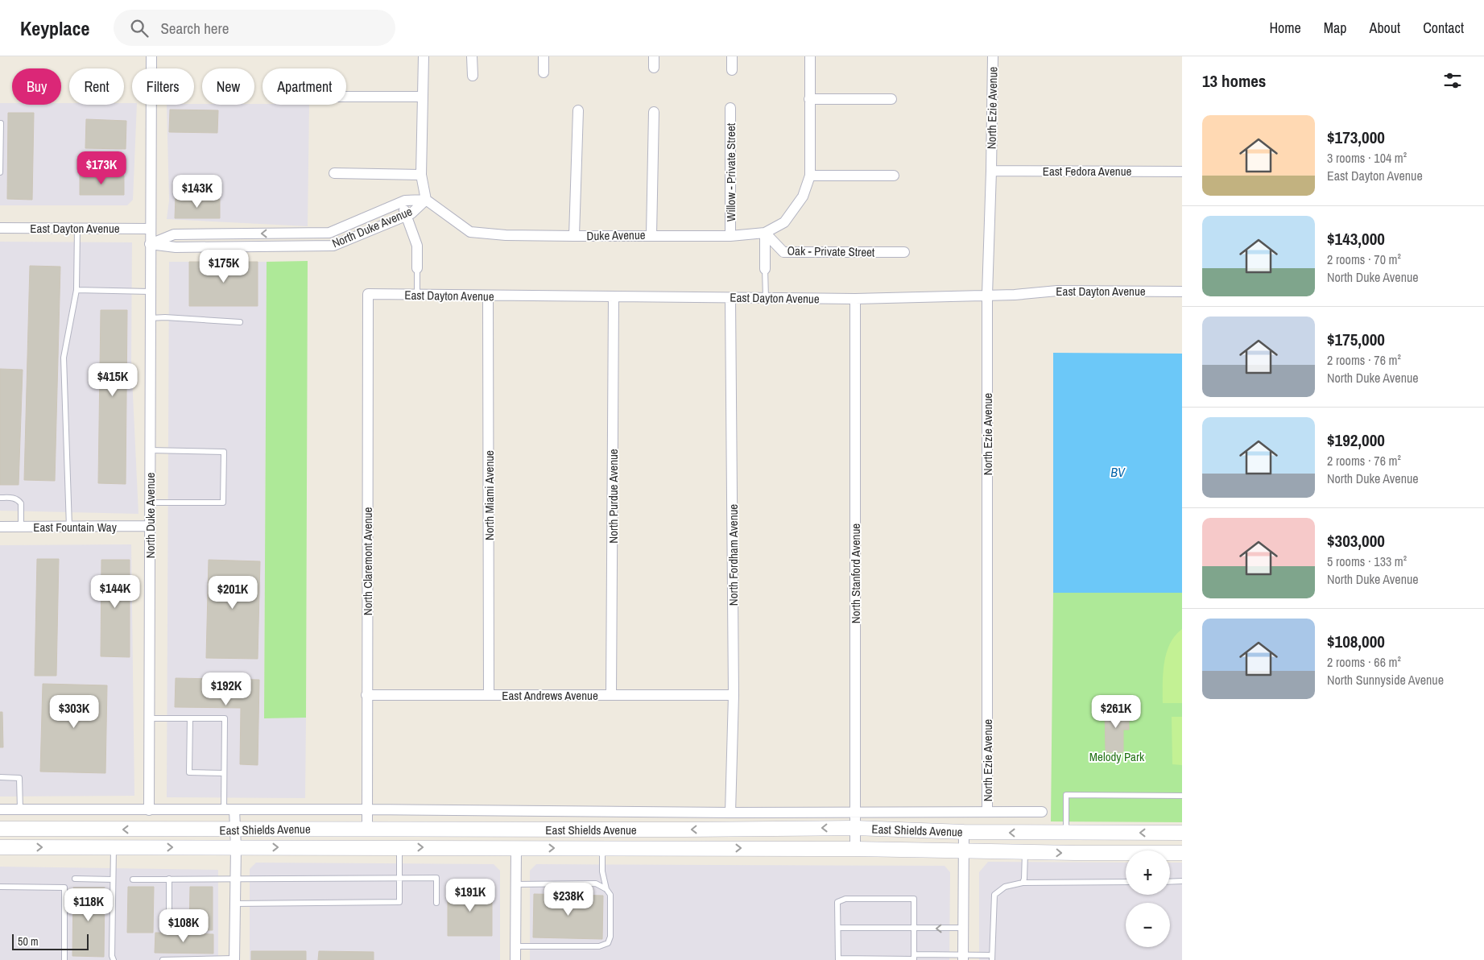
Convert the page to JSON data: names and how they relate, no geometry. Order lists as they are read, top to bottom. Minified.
{"streets":{"main road":["East Shields Avenue"],"street":["North Ezie Avenue","East Fedora Avenue","Willow - Private Street","North Duke Avenue","East Dayton Avenue","Duke Avenue","Oak - Private Street","North Miami Avenue","North Purdue Avenue","East Fountain Way","North Fordham Avenue","North Claremont Avenue","North Stanford Avenue","East Andrews Avenue"]},"crossings":[["North Ezie Avenue","East Fedora Avenue"],["North Ezie Avenue","East Dayton Avenue"],["North Ezie Avenue","East Shields Avenue"],["Willow - Private Street","Duke Avenue"],["North Duke Avenue","East Dayton Avenue"],["North Duke Avenue","Duke Avenue"],["North Duke Avenue","East Fountain Way"],["North Duke Avenue","East Shields Avenue"],["East Dayton Avenue","North Miami Avenue"],["East Dayton Avenue","North Purdue Avenue"],["East Dayton Avenue","North Fordham Avenue"],["East Dayton Avenue","North Claremont Avenue"],["East Dayton Avenue","North Stanford Avenue"],["Duke Avenue","Oak - Private Street"],["North Miami Avenue","East Andrews Avenue"],["North Purdue Avenue","East Andrews Avenue"],["North Fordham Avenue","East Andrews Avenue"],["North Fordham Avenue","East Shields Avenue"],["North Claremont Avenue","East Andrews Avenue"],["North Claremont Avenue","East Shields Avenue"],["North Stanford Avenue","East Shields Avenue"]],"water":["BV"],"parks":["Melody Park"],"scale_bar":"50 m","page":{"header":"Keyplace","search":"Search here","nav":["Home","Map","About","Contact"],"heading":"13 homes","chip":["Buy","Rent","Filters","New","Apartment"],"list":[{"name":"$173,000","note":"3 rooms · 104 m² · East Dayton Avenue"},{"name":"$143,000","note":"2 rooms · 70 m² · North Duke Avenue"},{"name":"$175,000","note":"2 rooms · 76 m² · North Duke Avenue"},{"name":"$192,000","note":"2 rooms · 76 m² · North Duke Avenue"},{"name":"$303,000","note":"5 rooms · 133 m² · North Duke Avenue"},{"name":"$108,000","note":"2 rooms · 66 m² · North Sunnyside Avenue"}],"price":["$173K","$143K","$175K","$415K","$144K","$201K","$192K","$303K","$261K","$191K","$238K","$118K","$108K"],"map_buttons":["+","−"],"scale":"50 m"}}
